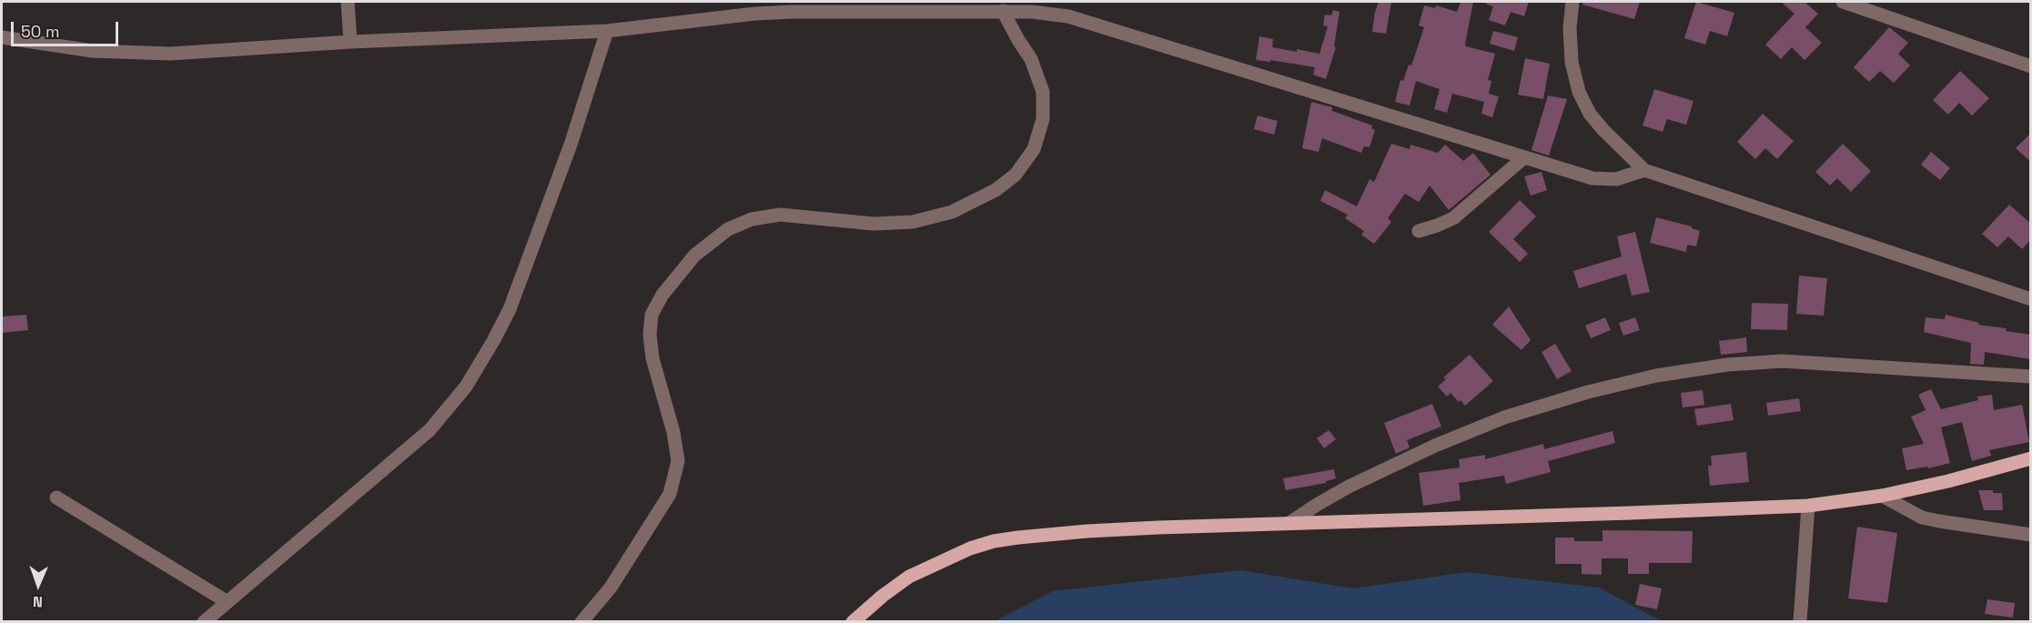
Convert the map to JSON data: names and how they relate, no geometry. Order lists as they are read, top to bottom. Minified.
{"scale_bar":"50 m","north":"bottom"}
